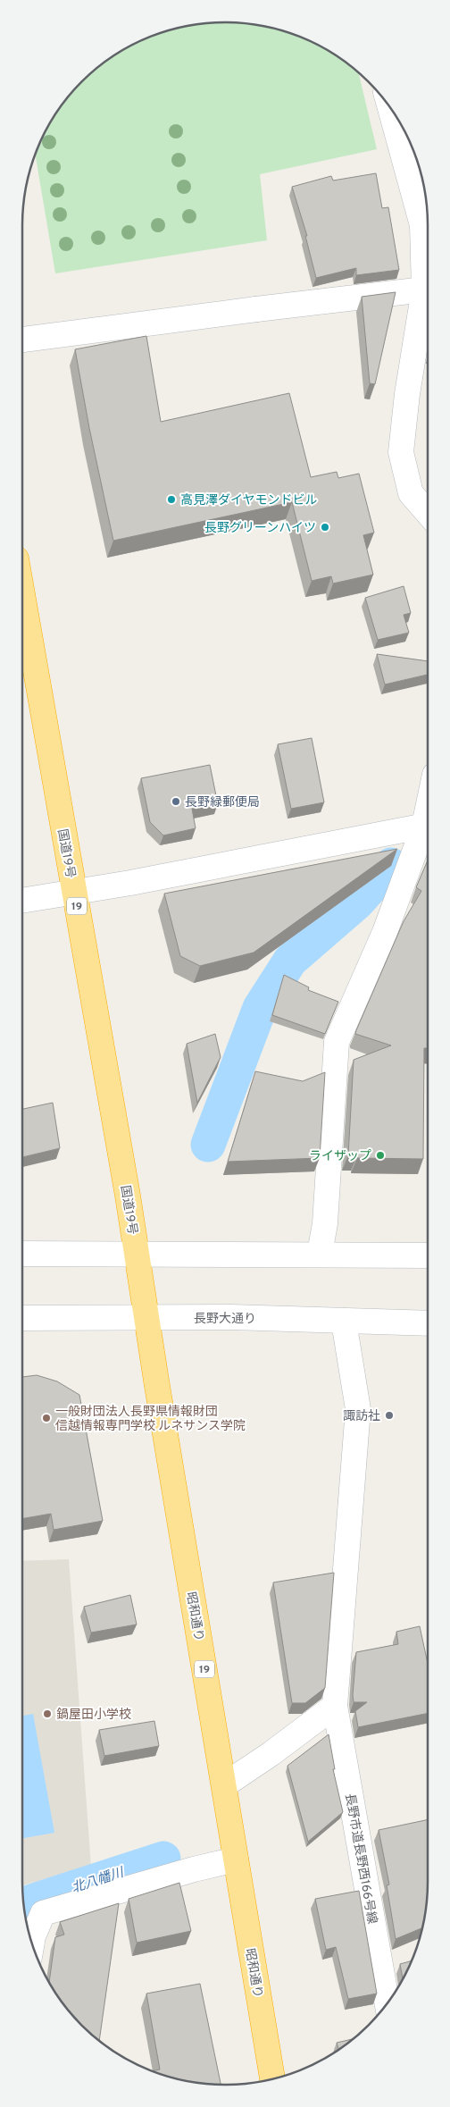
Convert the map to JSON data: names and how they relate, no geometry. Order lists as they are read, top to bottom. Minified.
{"streets":{"highway":["国道19号","19","昭和通り"],"street":["長野大通り","長野市道長野西166号線"]},"crossings":[["国道19号","昭和通り"],["長野大通り","昭和通り"],["長野大通り","長野市道長野西166号線"]],"water":["北八幡川"],"places":["高見澤ダイヤモンドビル","長野グリーンハイツ","長野緑郵便局","ライザップ","諏訪社","一般財団法人長野県情報財団 信越情報専門学校 ルネサンス学院","鍋屋田小学校"]}
